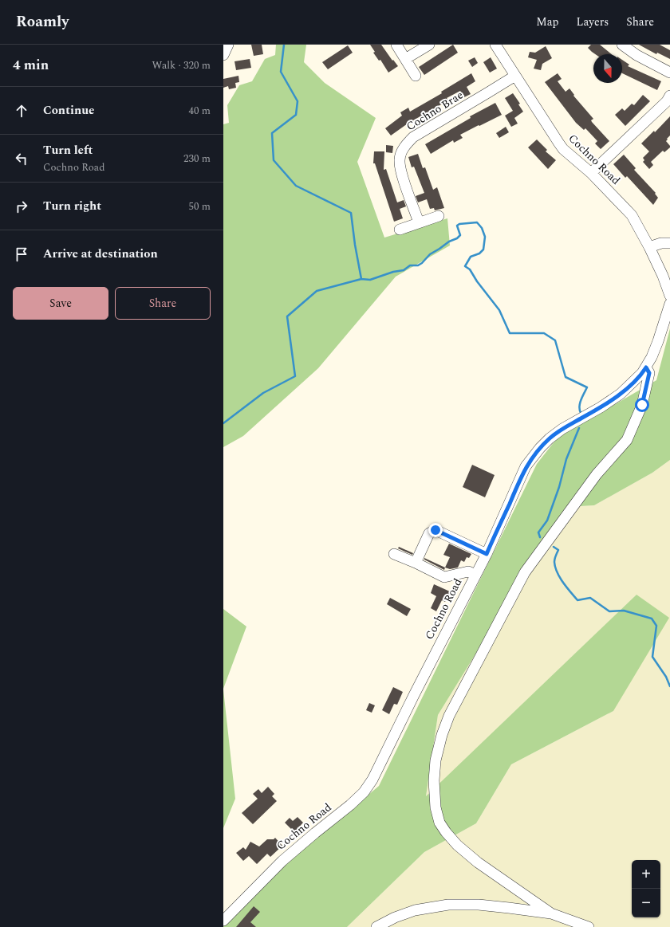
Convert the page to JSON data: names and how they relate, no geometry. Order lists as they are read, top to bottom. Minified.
{"streets":{"street":["Cochno Brae","Cochno Road"]},"crossings":[["Cochno Brae","Cochno Road"]],"north":"bottom","page":{"header":"Roamly","nav":["Map","Layers","Share"],"heading":["4 min","Walk · 320 m"],"list":[["Continue","40 m"],["Turn left","Cochno Road","230 m"],["Turn right","50 m"],"Arrive at destination"],"buttons":["Save","Share"],"map_buttons":["+","−"]}}
